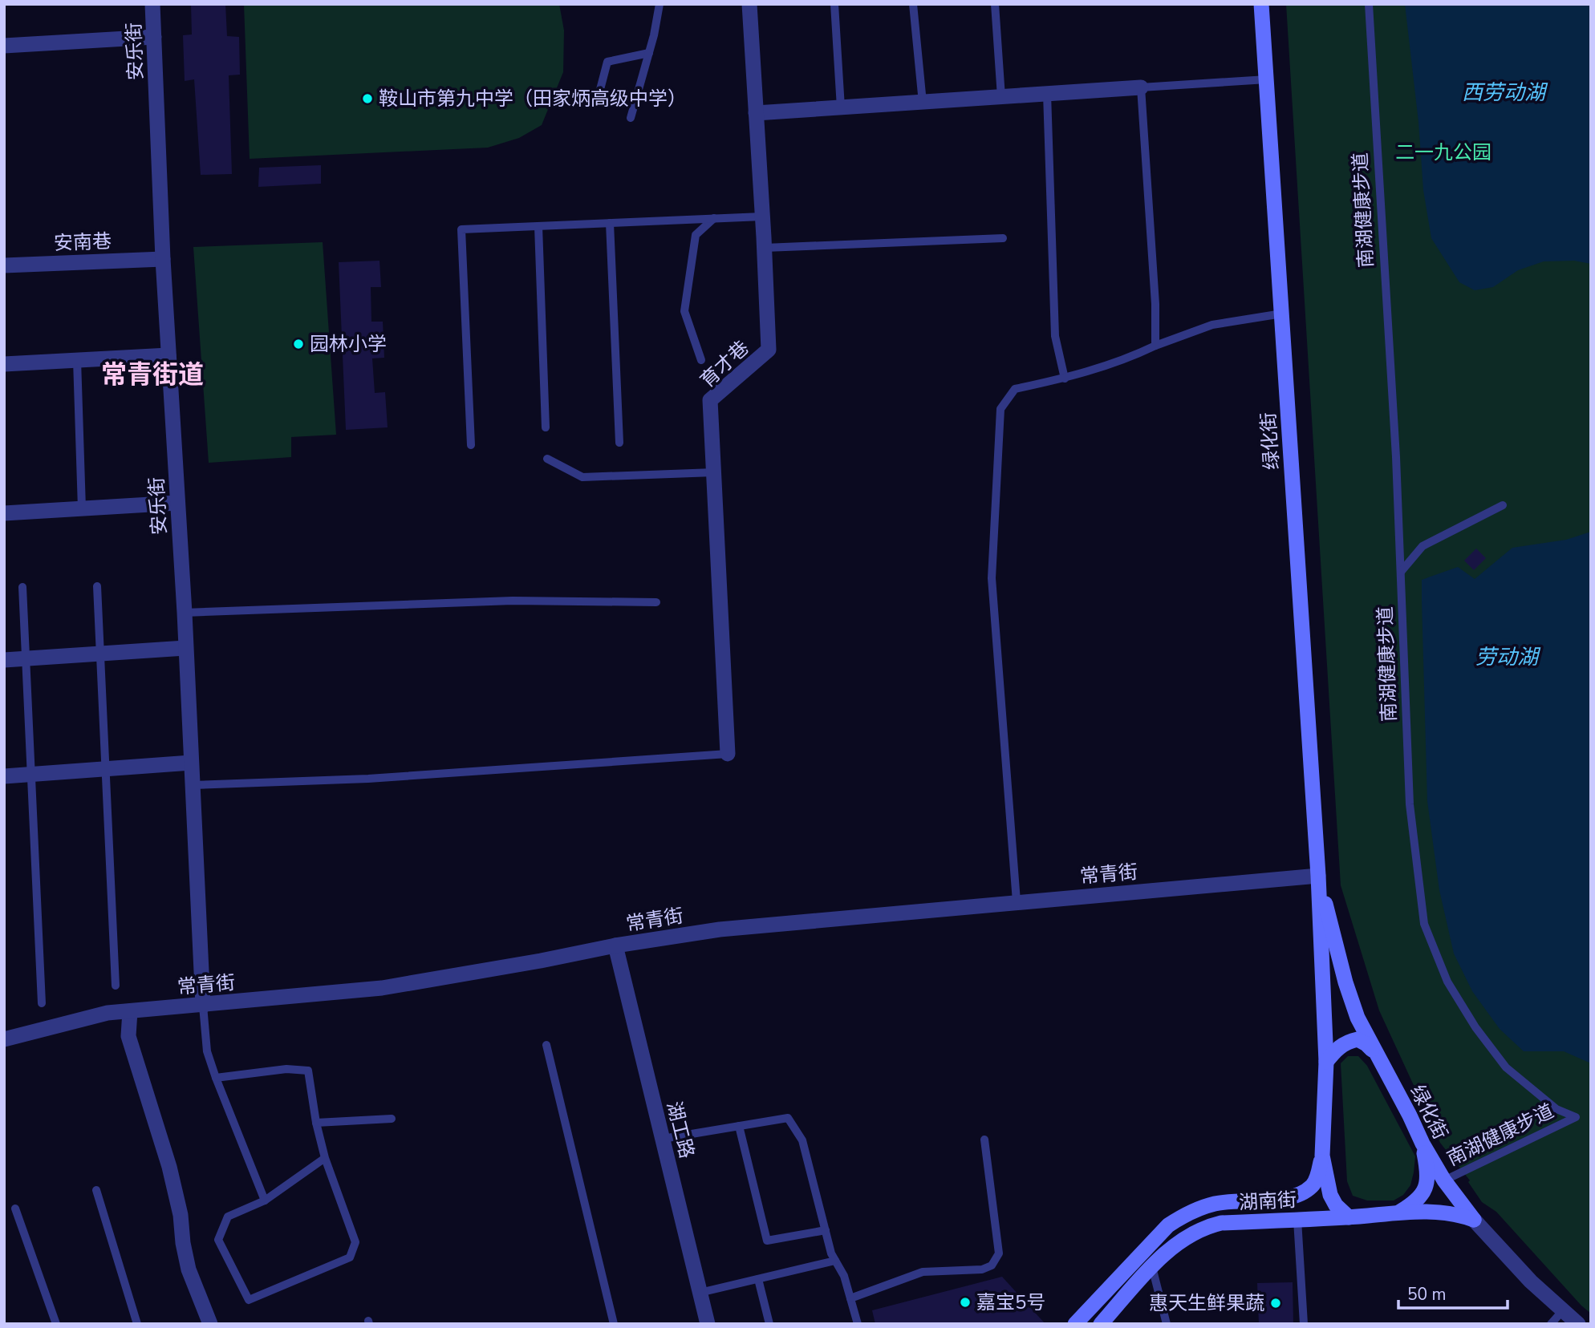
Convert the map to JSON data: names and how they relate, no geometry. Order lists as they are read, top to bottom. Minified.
{"streets":{"main road":["绿化街","湖南街"],"street":["安乐街","安南巷","育才巷","常青街","湖工路"],"lane":["南湖健康步道"]},"crossings":[["安乐街","安南巷"],["安乐街","常青街"],["南湖健康步道","绿化街"],["绿化街","常青街"],["绿化街","湖南街"],["常青街","湖工路"]],"districts":["常青街道"],"water":["西劳动湖","劳动湖"],"parks":["二一九公园"],"places":["鞍山市第九中学（田家炳高级中学）","园林小学","嘉宝5号","惠天生鲜果蔬"],"scale_bar":"50 m"}
